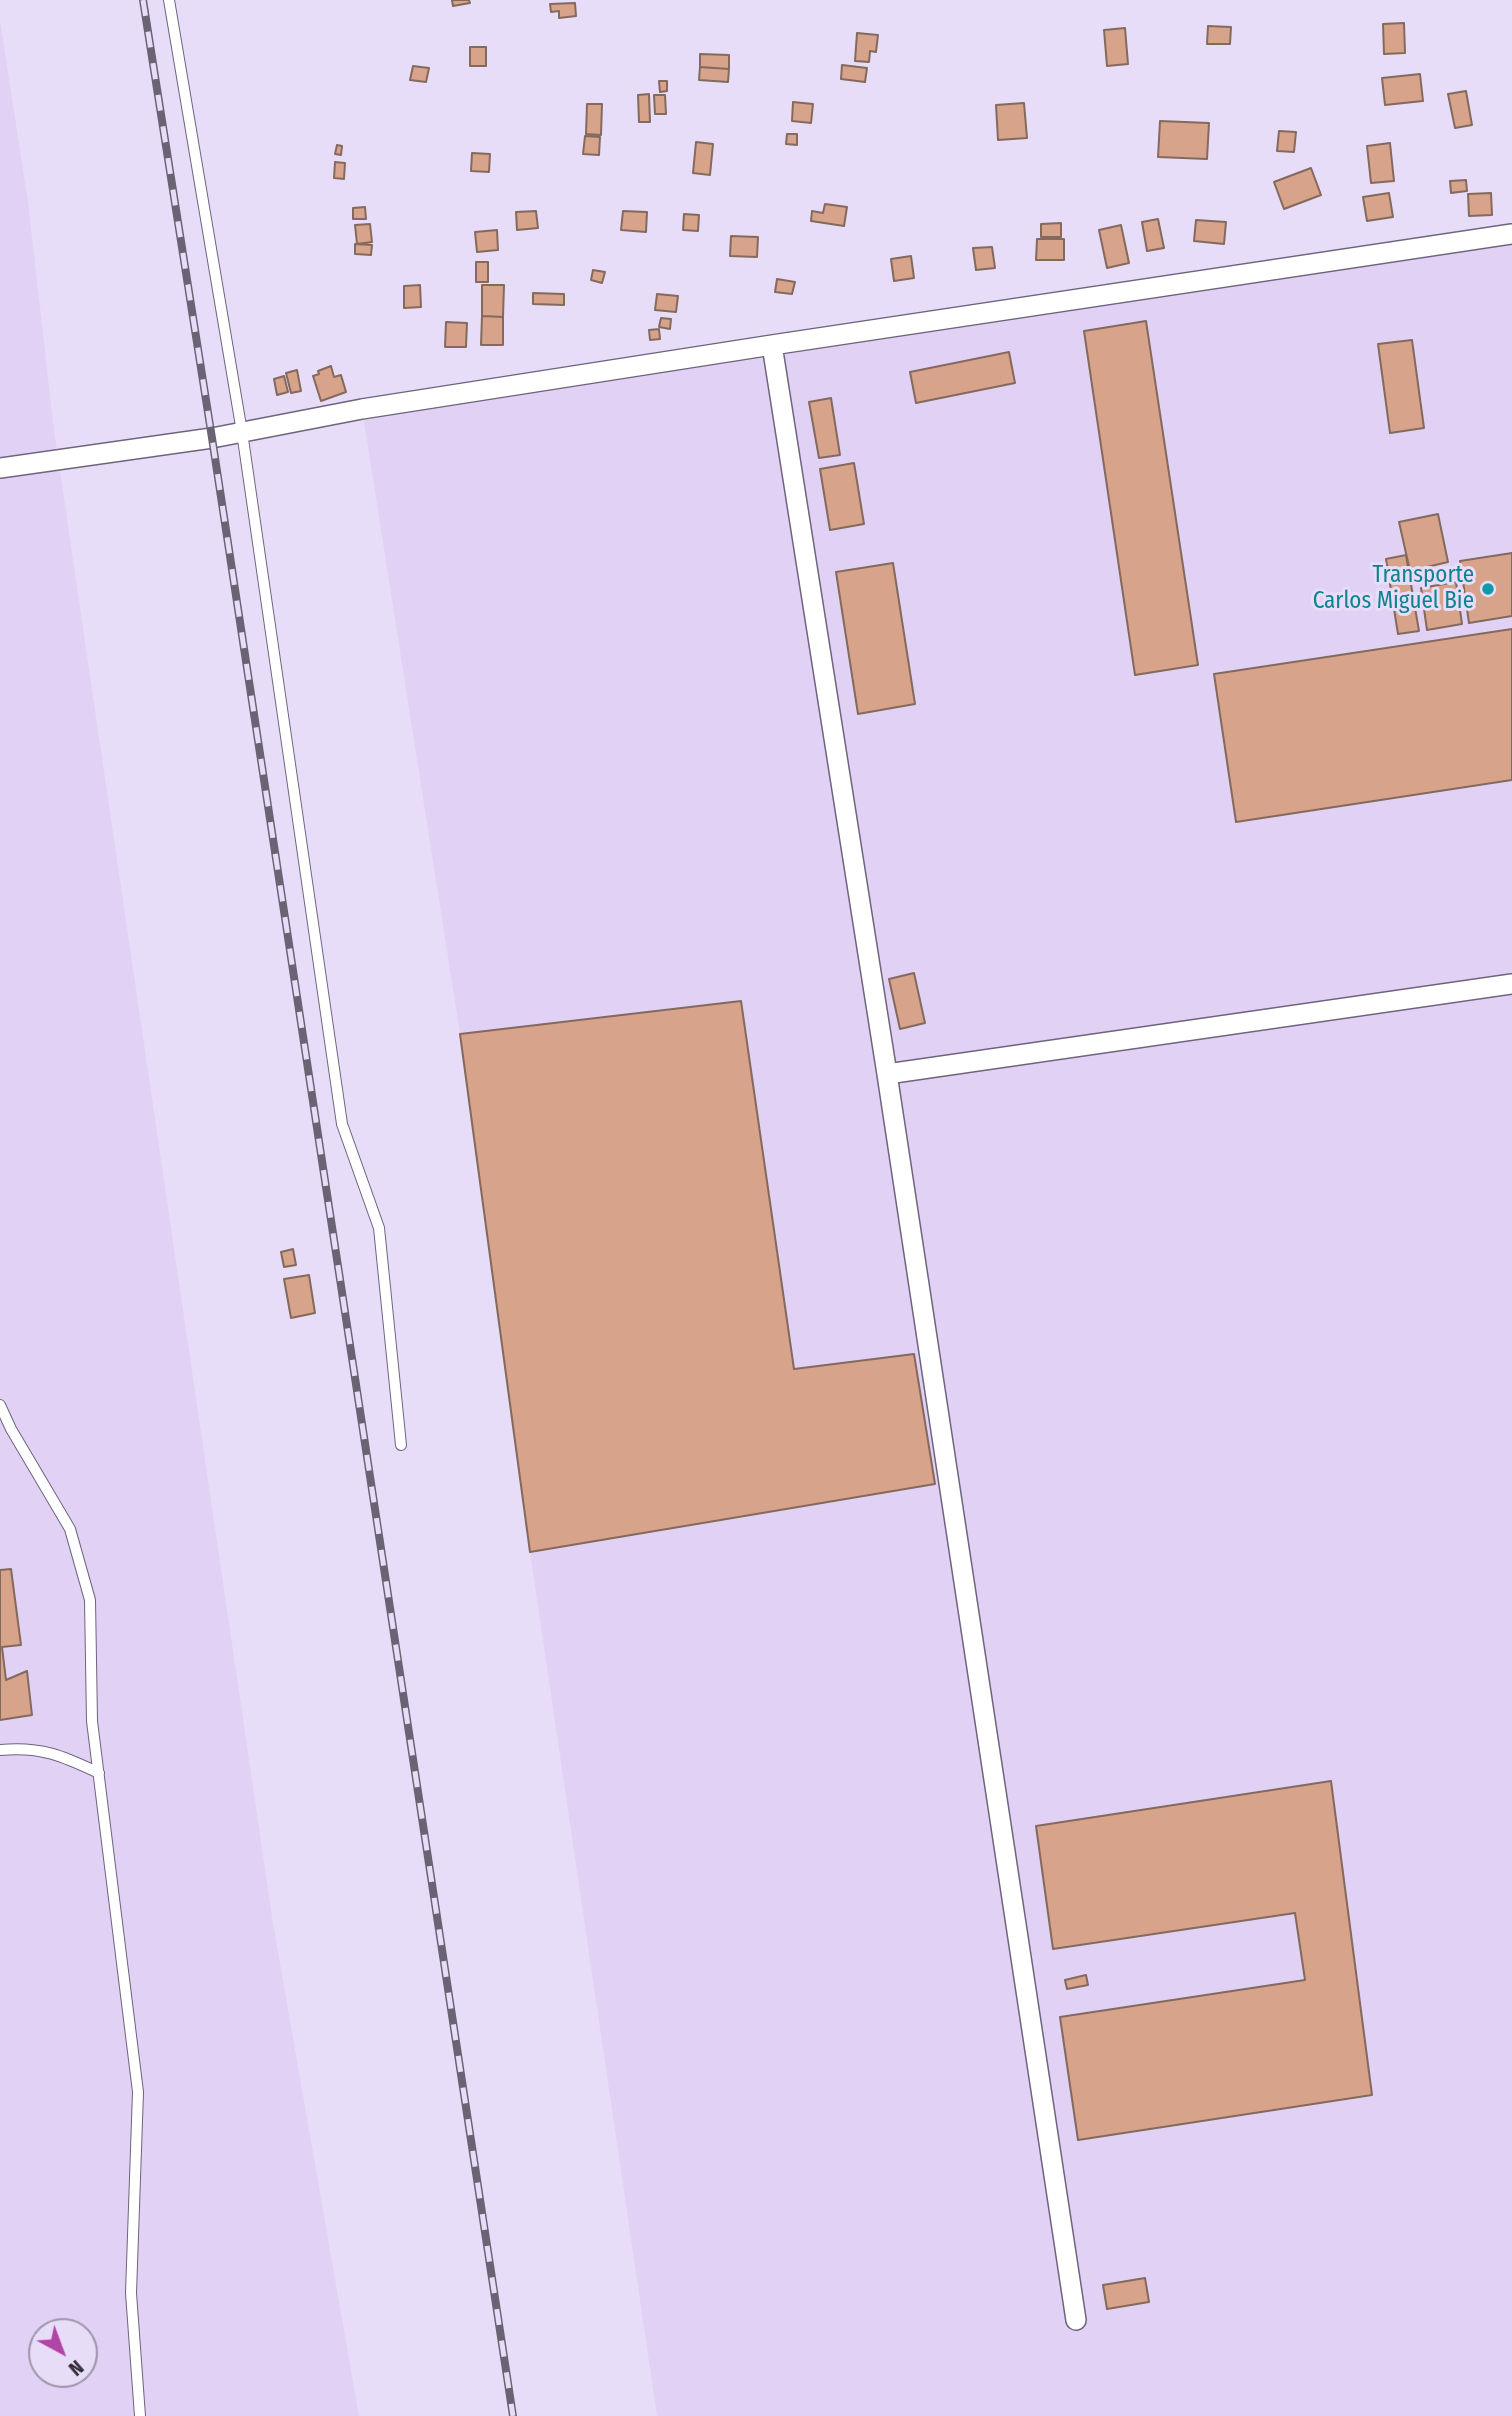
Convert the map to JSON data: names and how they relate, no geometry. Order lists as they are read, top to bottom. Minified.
{"places":["Transporte Carlos Miguel Bie"],"north":"bottom right"}
